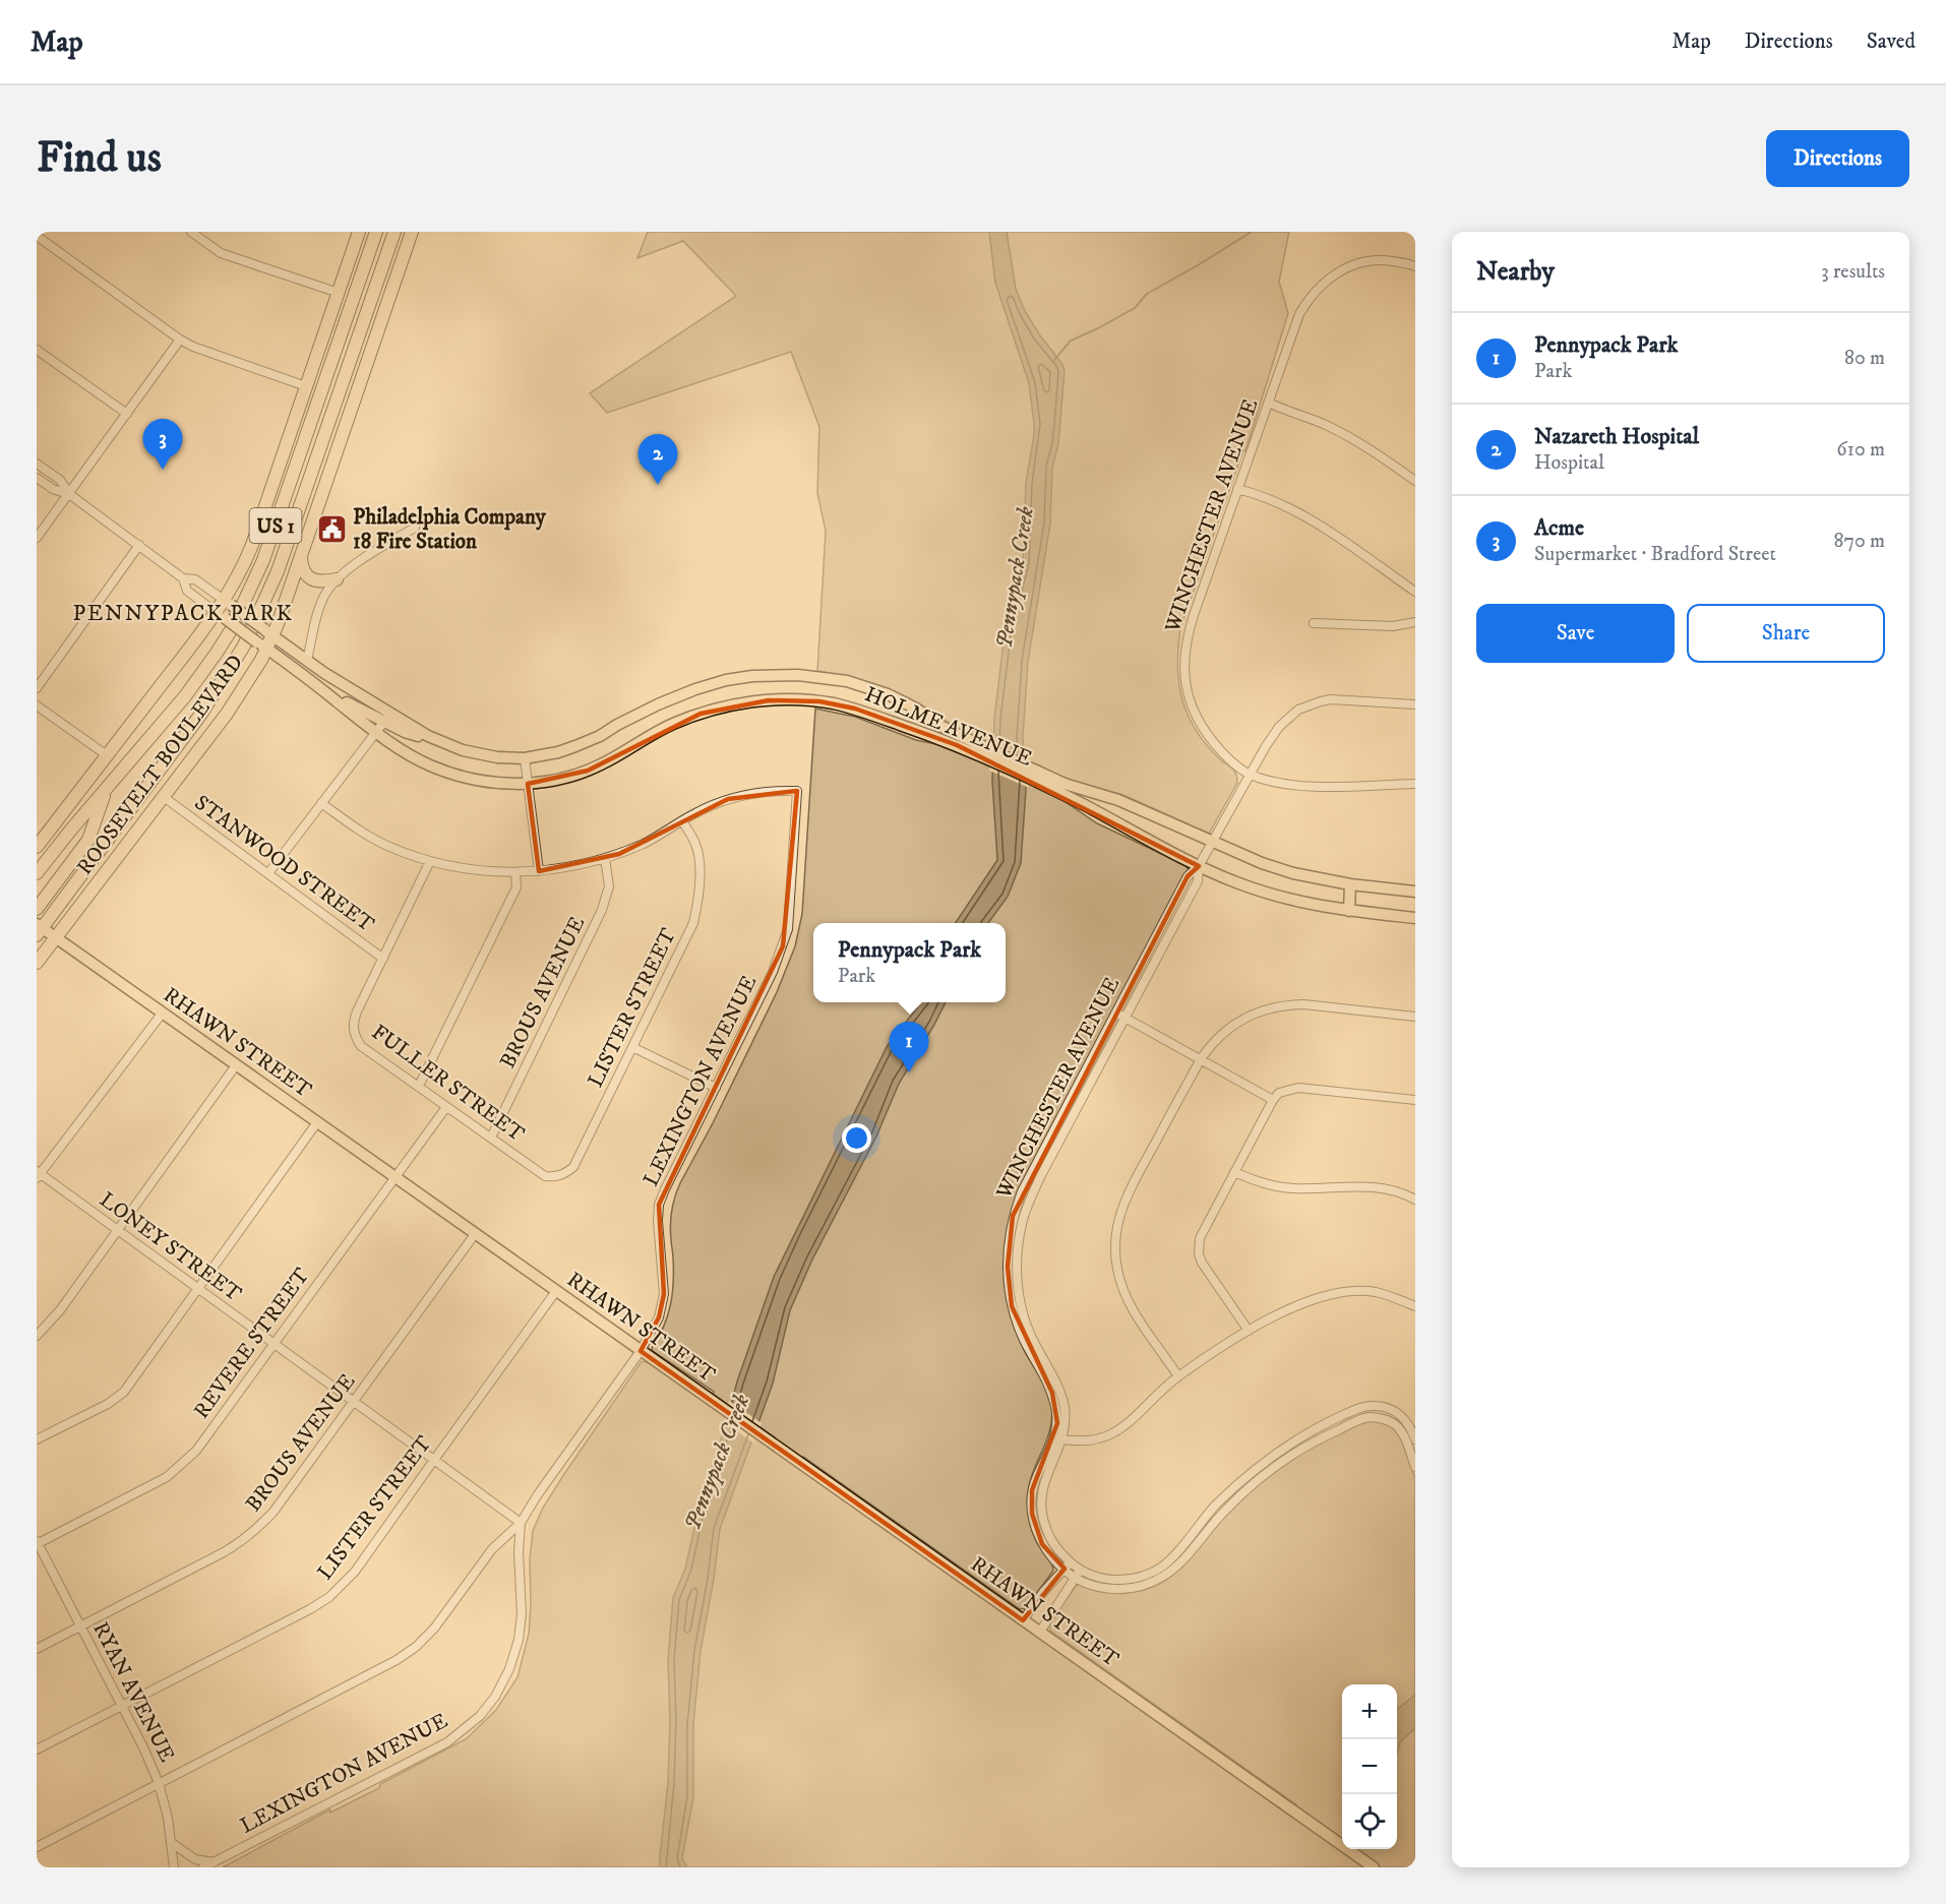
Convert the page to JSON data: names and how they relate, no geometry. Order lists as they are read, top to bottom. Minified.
{"streets":{"highway":["US 1","ROOSEVELT BOULEVARD"],"main road":["HOLME AVENUE","RHAWN STREET"],"street":["WINCHESTER AVENUE","STANWOOD STREET","BROUS AVENUE","LISTER STREET","LEXINGTON AVENUE","FULLER STREET","LONEY STREET","REVERE STREET","RYAN AVENUE"]},"crossings":[["WINCHESTER AVENUE","HOLME AVENUE"],["HOLME AVENUE","ROOSEVELT BOULEVARD"],["ROOSEVELT BOULEVARD","STANWOOD STREET"],["ROOSEVELT BOULEVARD","RHAWN STREET"],["STANWOOD STREET","FULLER STREET"],["BROUS AVENUE","RHAWN STREET"],["BROUS AVENUE","FULLER STREET"],["BROUS AVENUE","LONEY STREET"],["BROUS AVENUE","RYAN AVENUE"],["LISTER STREET","RHAWN STREET"],["LISTER STREET","LEXINGTON AVENUE"],["LISTER STREET","FULLER STREET"],["LISTER STREET","LONEY STREET"],["LISTER STREET","RYAN AVENUE"],["RHAWN STREET","LEXINGTON AVENUE"],["RHAWN STREET","REVERE STREET"],["LEXINGTON AVENUE","LONEY STREET"],["FULLER STREET","REVERE STREET"],["LONEY STREET","REVERE STREET"],["REVERE STREET","RYAN AVENUE"]],"districts":["PENNYPACK PARK"],"water":["Pennypack Creek"],"places":{"public building":["Philadelphia Company 18 Fire Station"]},"page":{"header":"Map","nav":["Map","Directions","Saved"],"buttons":["Directions",["Save","Share"]],"title":"Find us","heading":["Nearby","3 results"],"list":[{"mark":"1","name":"Pennypack Park","note":"Park","value":"80 m"},{"mark":"2","name":"Nazareth Hospital","note":"Hospital","value":"610 m"},{"mark":"3","name":"Acme","note":"Supermarket · Bradford Street","value":"870 m"}],"pins":["3","2","1"],"popup":["Pennypack Park","Park"],"map_buttons":["+","−"]}}
